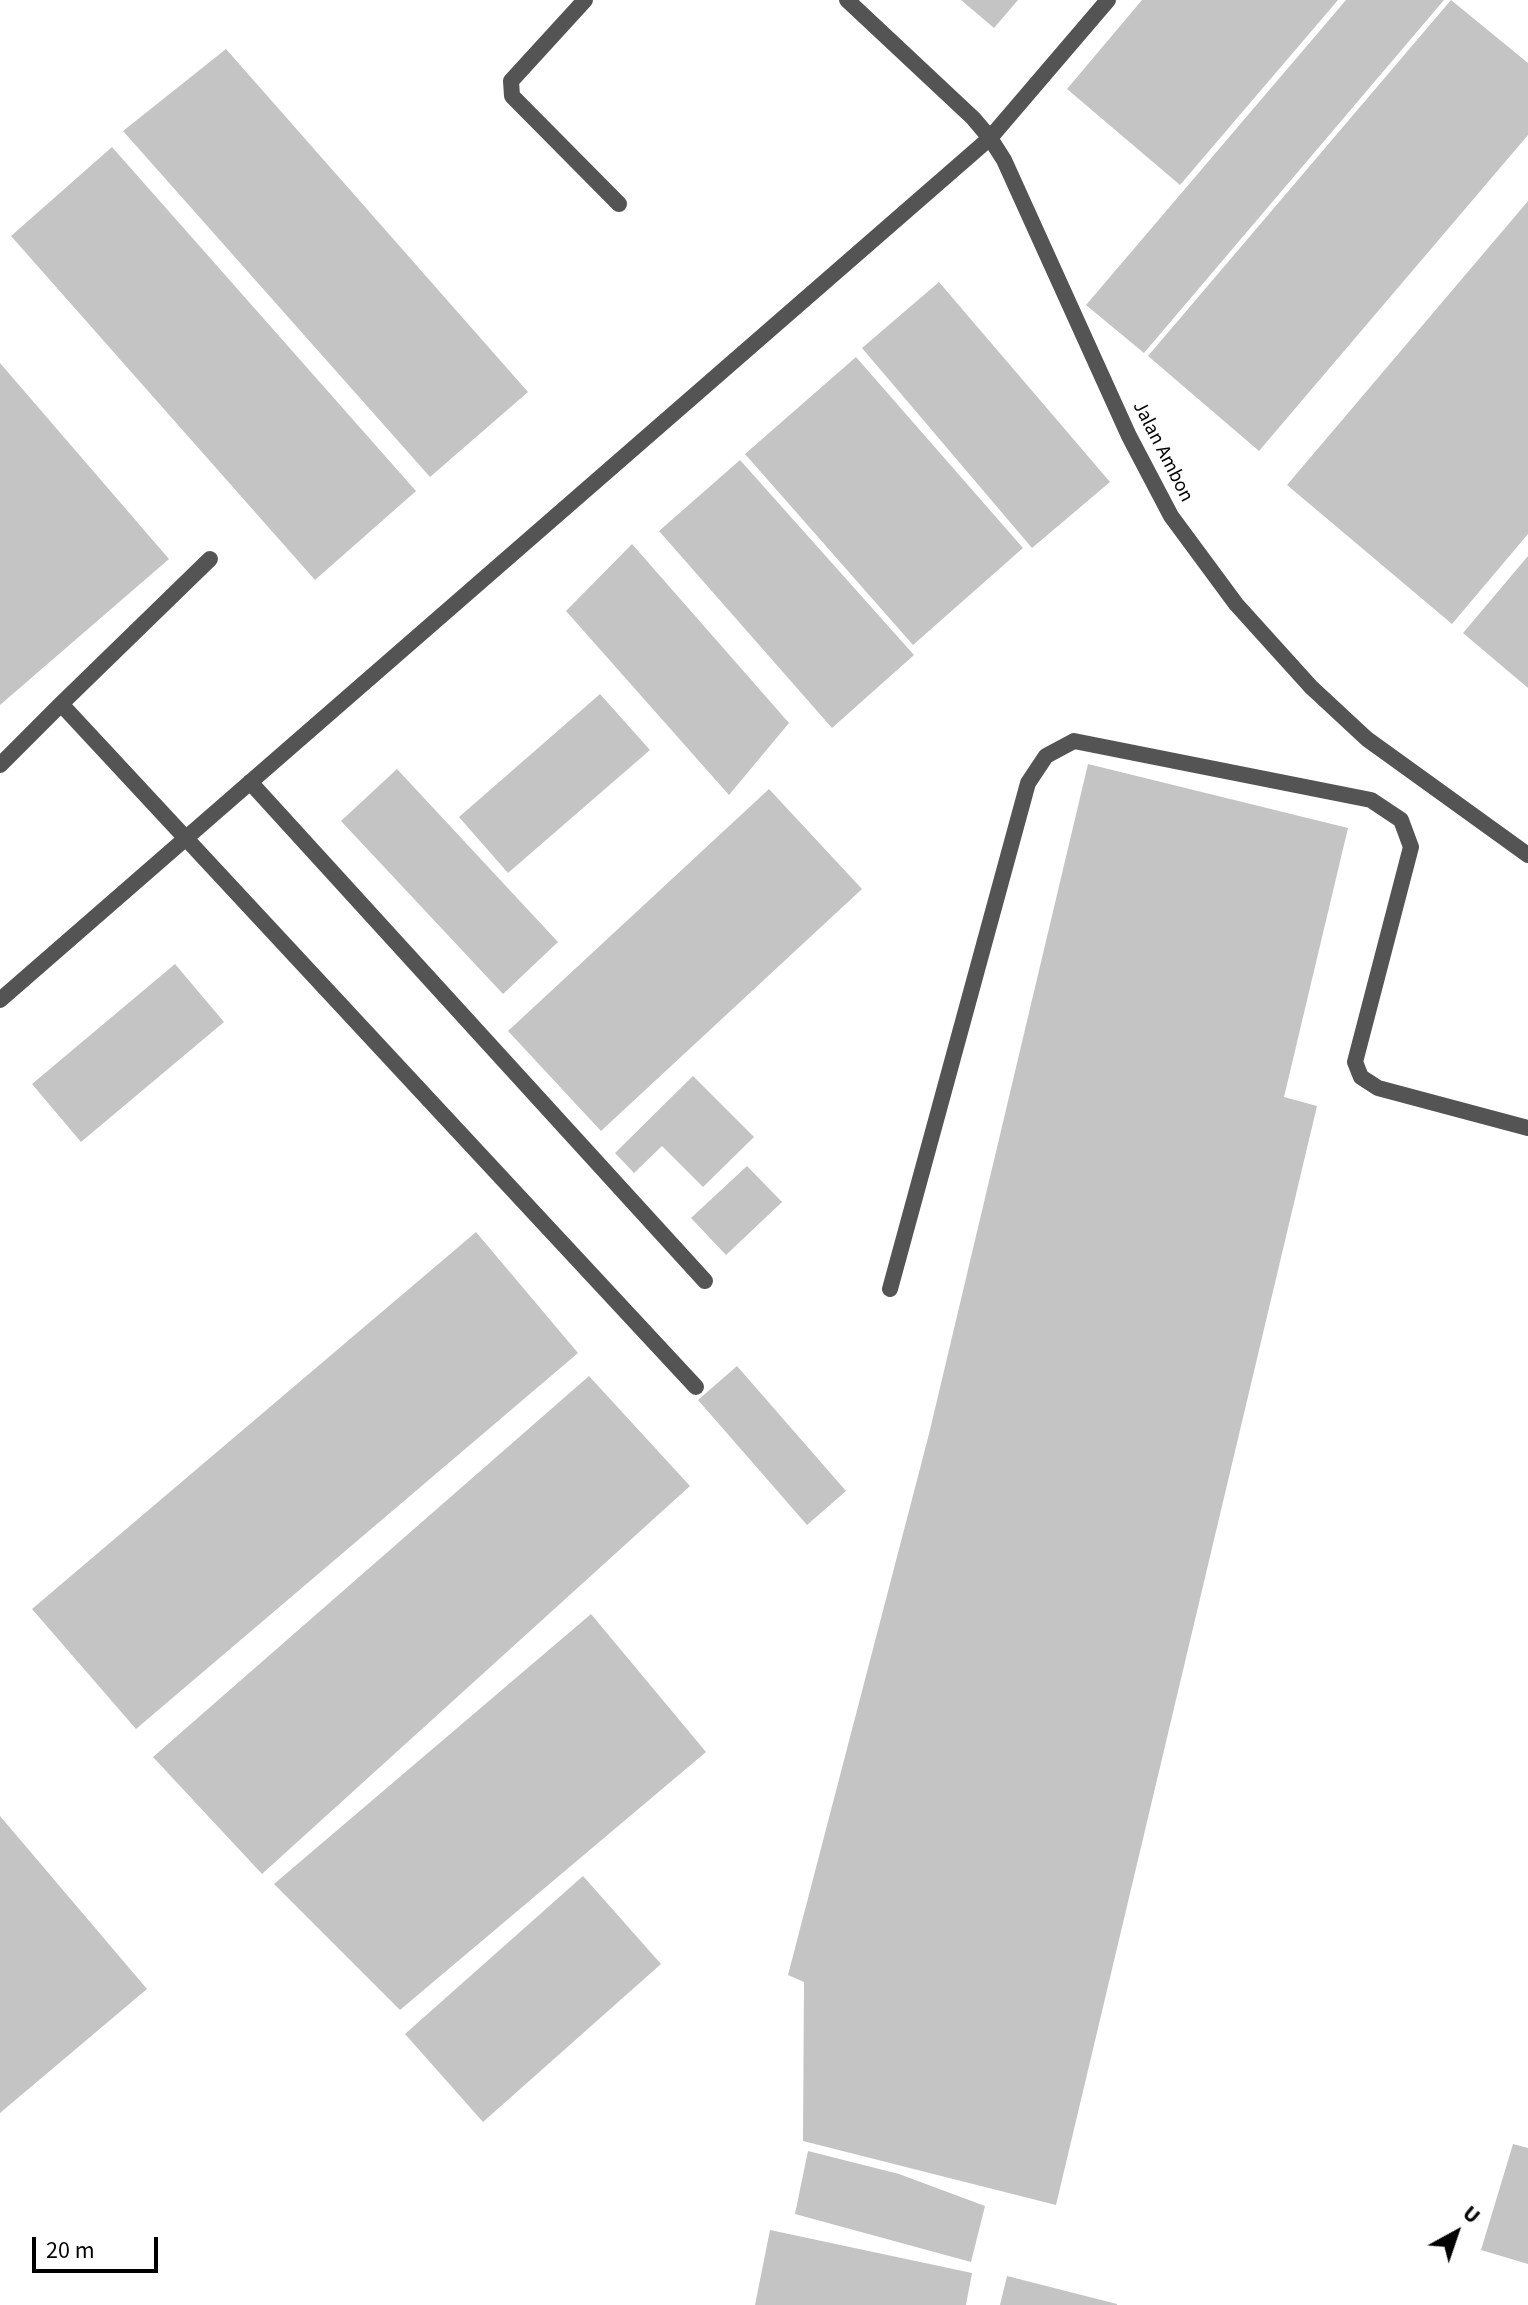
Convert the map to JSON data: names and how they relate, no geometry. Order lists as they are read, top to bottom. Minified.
{"streets":{"street":["Jalan Ambon"]},"scale_bar":"20 m","north":"top right"}
